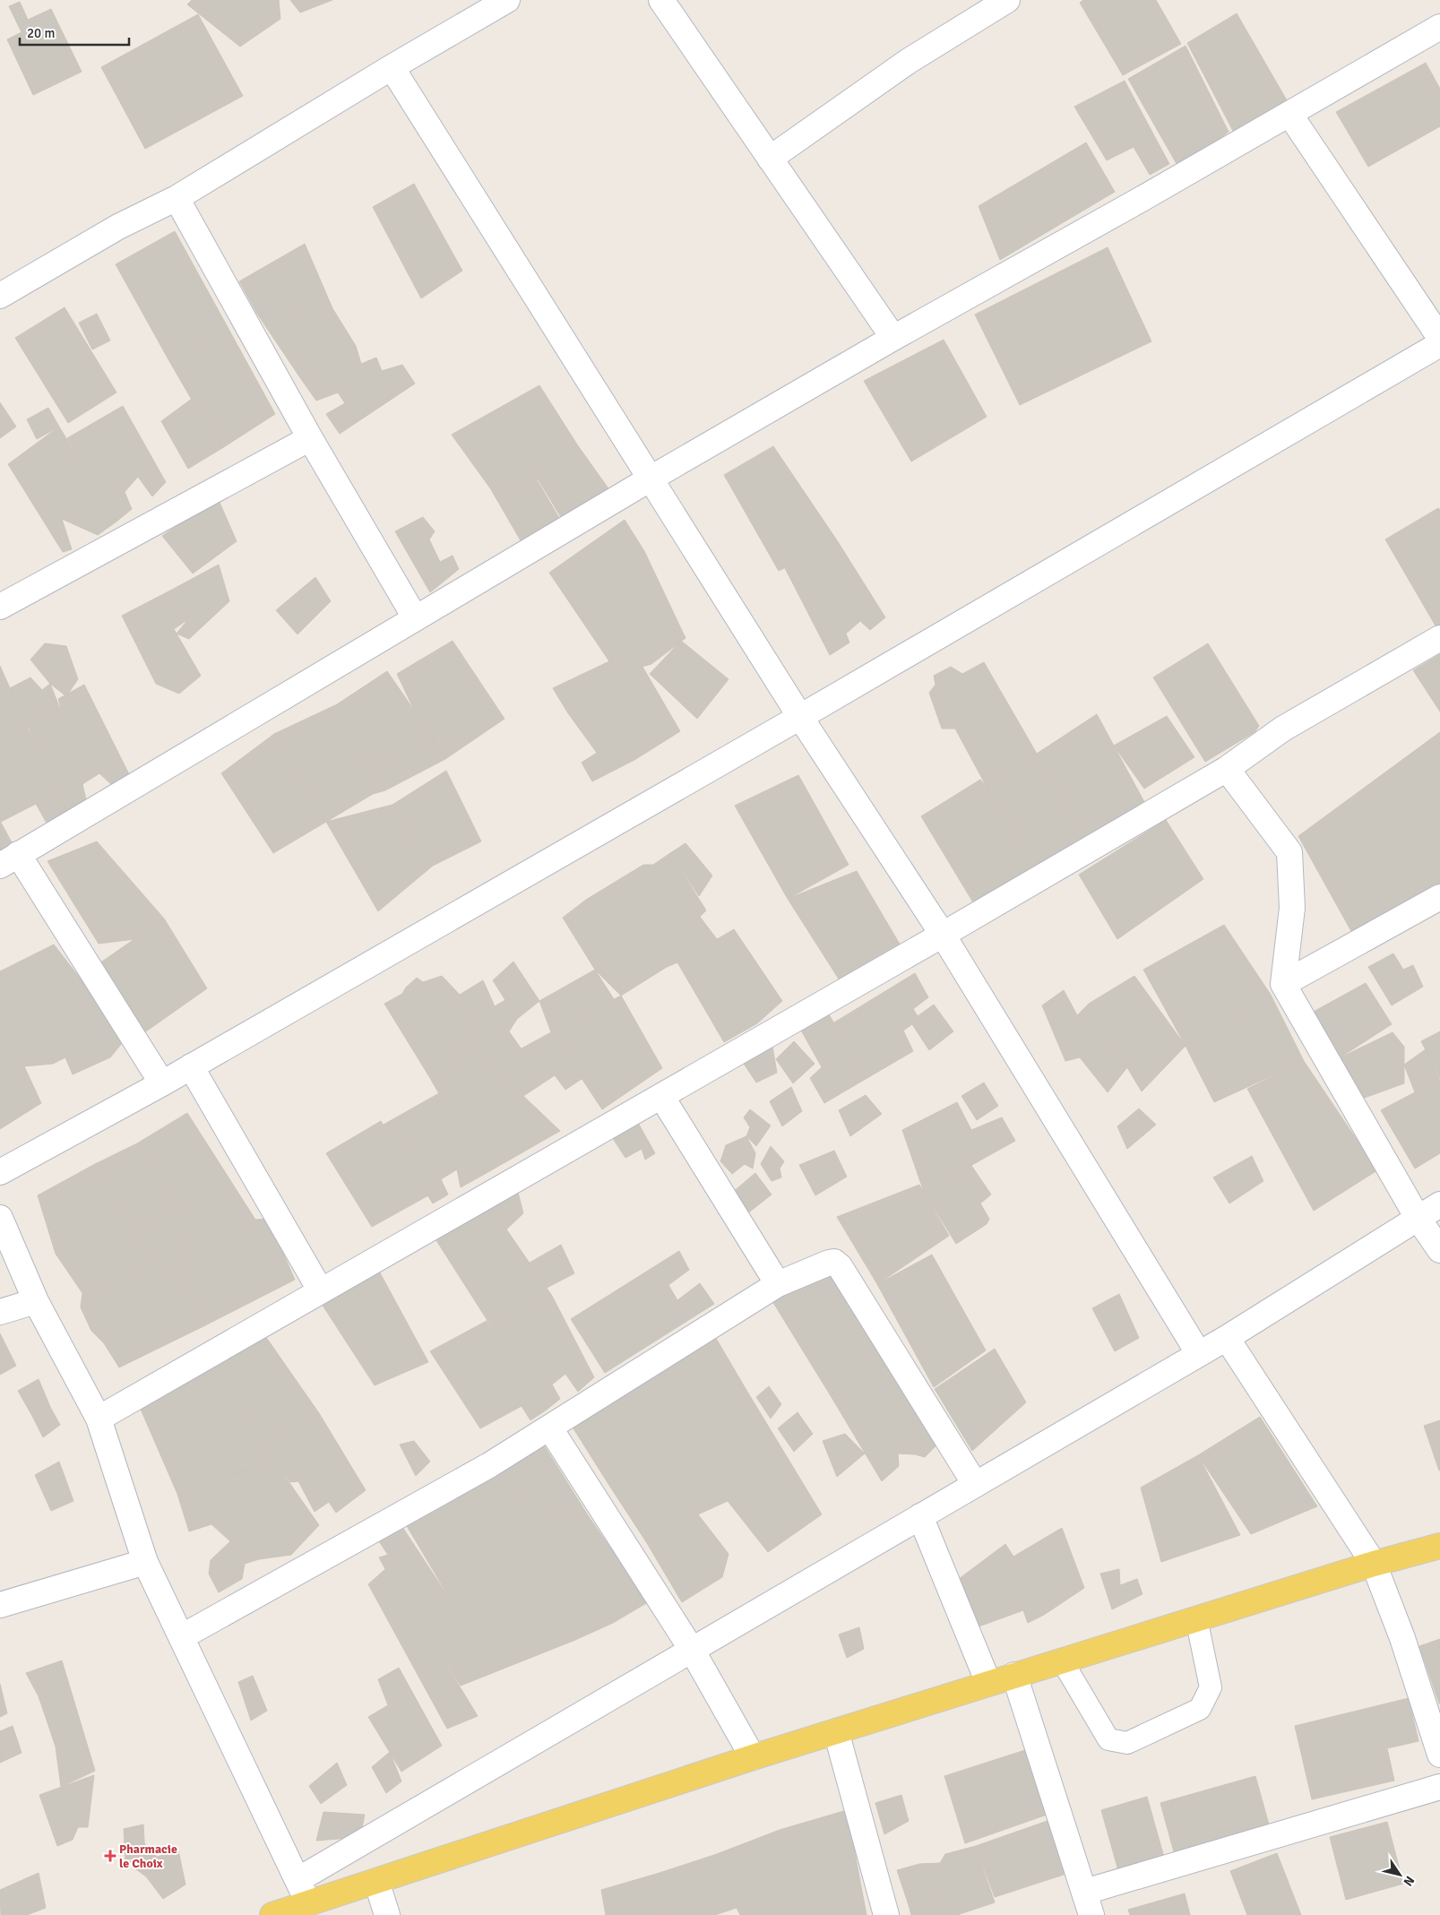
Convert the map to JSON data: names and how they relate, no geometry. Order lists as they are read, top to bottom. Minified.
{"places":{"health":["Pharmacie le Choix"]},"scale_bar":"20 m","north":"bottom right"}
